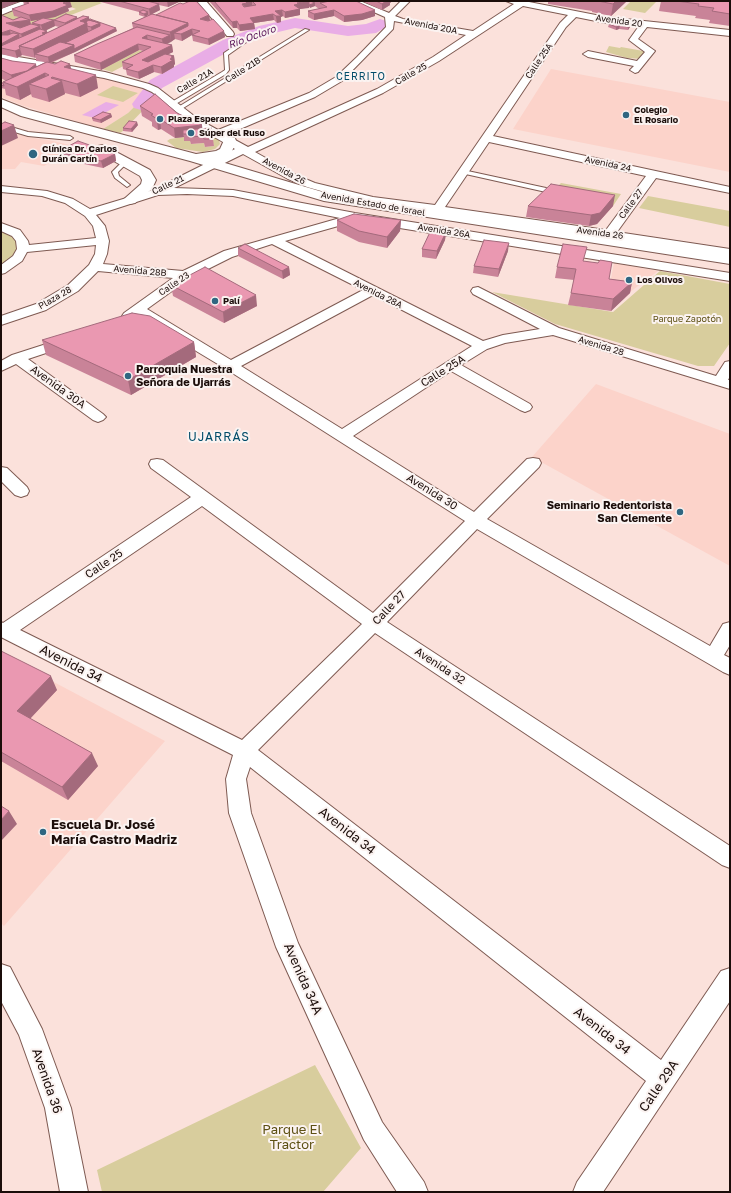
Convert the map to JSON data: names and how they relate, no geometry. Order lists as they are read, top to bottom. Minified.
{"streets":{"main road":["Avenida Estado de Israel"],"street":["Avenida 20","Avenida 20A","Calle 25A","Calle 25","Avenida 24","Avenida 26","Calle 21","Calle 27","Avenida 26A","Avenida 28B","Calle 23","Avenida 28A","Plaza 28","Avenida 28","Avenida 30A","Avenida 30","Avenida 34","Avenida 32","Avenida 34A","Avenida 36","Calle 29A"],"lane":["Calle 21B","Calle 21A"]},"crossings":[["Avenida 20","Calle 25A"],["Avenida 20","Calle 25"],["Avenida 20A","Calle 25"],["Calle 25A","Avenida 24"],["Calle 25A","Avenida 26"],["Calle 25A","Avenida 28A"],["Calle 25A","Avenida 28"],["Calle 25A","Avenida 30"],["Calle 21B","Calle 21A"],["Calle 21B","Avenida 26"],["Calle 25","Avenida 26"],["Calle 25","Calle 21"],["Calle 25","Avenida 34"],["Calle 25","Avenida 32"],["Calle 21A","Avenida 26"],["Avenida 24","Calle 27"],["Avenida 26","Calle 21"],["Avenida 26","Calle 27"],["Calle 21","Avenida Estado de Israel"],["Calle 21","Avenida 26A"],["Calle 27","Avenida 30"],["Calle 27","Avenida 34"],["Calle 27","Avenida 32"],["Calle 27","Avenida 34A"],["Avenida 26A","Calle 23"],["Avenida 28B","Calle 23"],["Avenida 28B","Plaza 28"],["Calle 23","Avenida 28A"],["Calle 23","Avenida 30"],["Avenida 34","Avenida 34A"],["Avenida 34","Calle 29A"]],"districts":["CERRITO","UJARRÁS"],"water":["Río Ocloro"],"parks":["Parque Zapotón","Parque El Tractor"],"places":["Colegio El Rosario","Plaza Esperanza","Súper del Ruso","Clínica Dr. Carlos Durán Cartín","Los Olivos","Palí","Parroquia Nuestra Señora de Ujarrás","Seminario Redentorista San Clemente","Escuela Dr. José María Castro Madriz"]}
